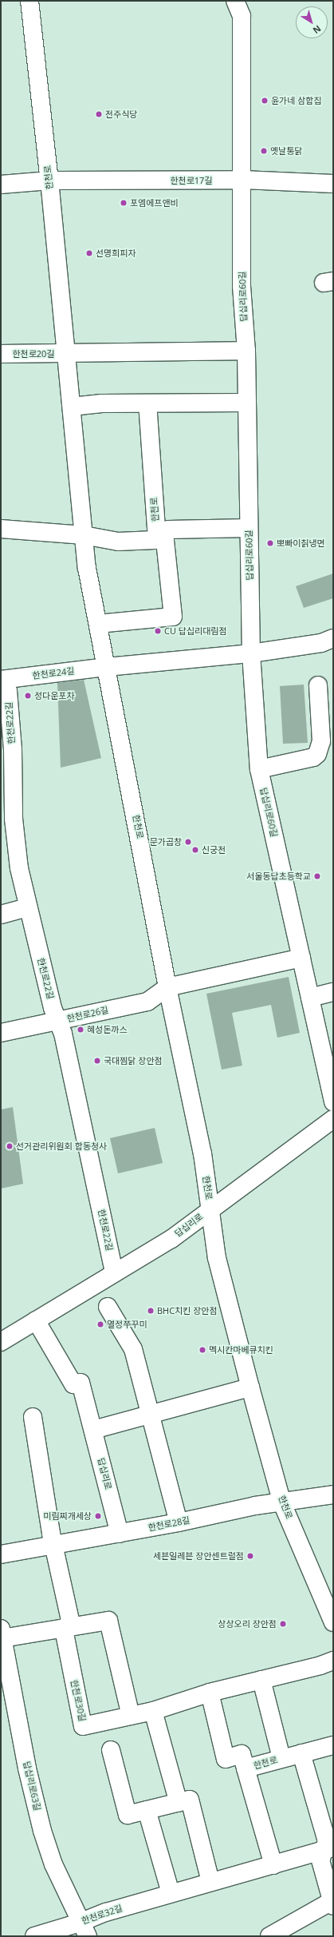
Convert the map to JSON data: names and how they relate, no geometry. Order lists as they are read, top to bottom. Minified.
{"streets":{"street":["한천로","한천로17길","답십리로60길","한천로20길","한천로24길","한천로22길","한천로26길","답십리로","한천로28길","한천로30길","답십리로63길","한천로32길"]},"crossings":[["한천로","한천로17길"],["한천로","한천로20길"],["한천로","한천로24길"],["한천로","한천로26길"],["한천로","답십리로"],["한천로","한천로28길"],["한천로","한천로30길"],["한천로17길","답십리로60길"],["한천로24길","한천로22길"],["한천로22길","한천로26길"],["한천로22길","답십리로"],["답십리로","한천로28길"],["한천로28길","한천로30길"],["답십리로63길","한천로32길"]],"places":["윤가네 삼합집","전주식당","옛날통닭","포엠에프앤비","선명희피자","뽀빠이칡냉면","CU 답십리대림점","정다운포차","문가곱창","신궁전","서울동답초등학교","혜성돈까스","국대찜닭 장안점","선거관리위원회 합동청사","BHC치킨 장안점","열정쭈꾸미","멕시칸마베큐치킨","미림찌개세상","세븐일레븐 장안센트럴점","상상오리 장안점"],"north":"bottom right"}
